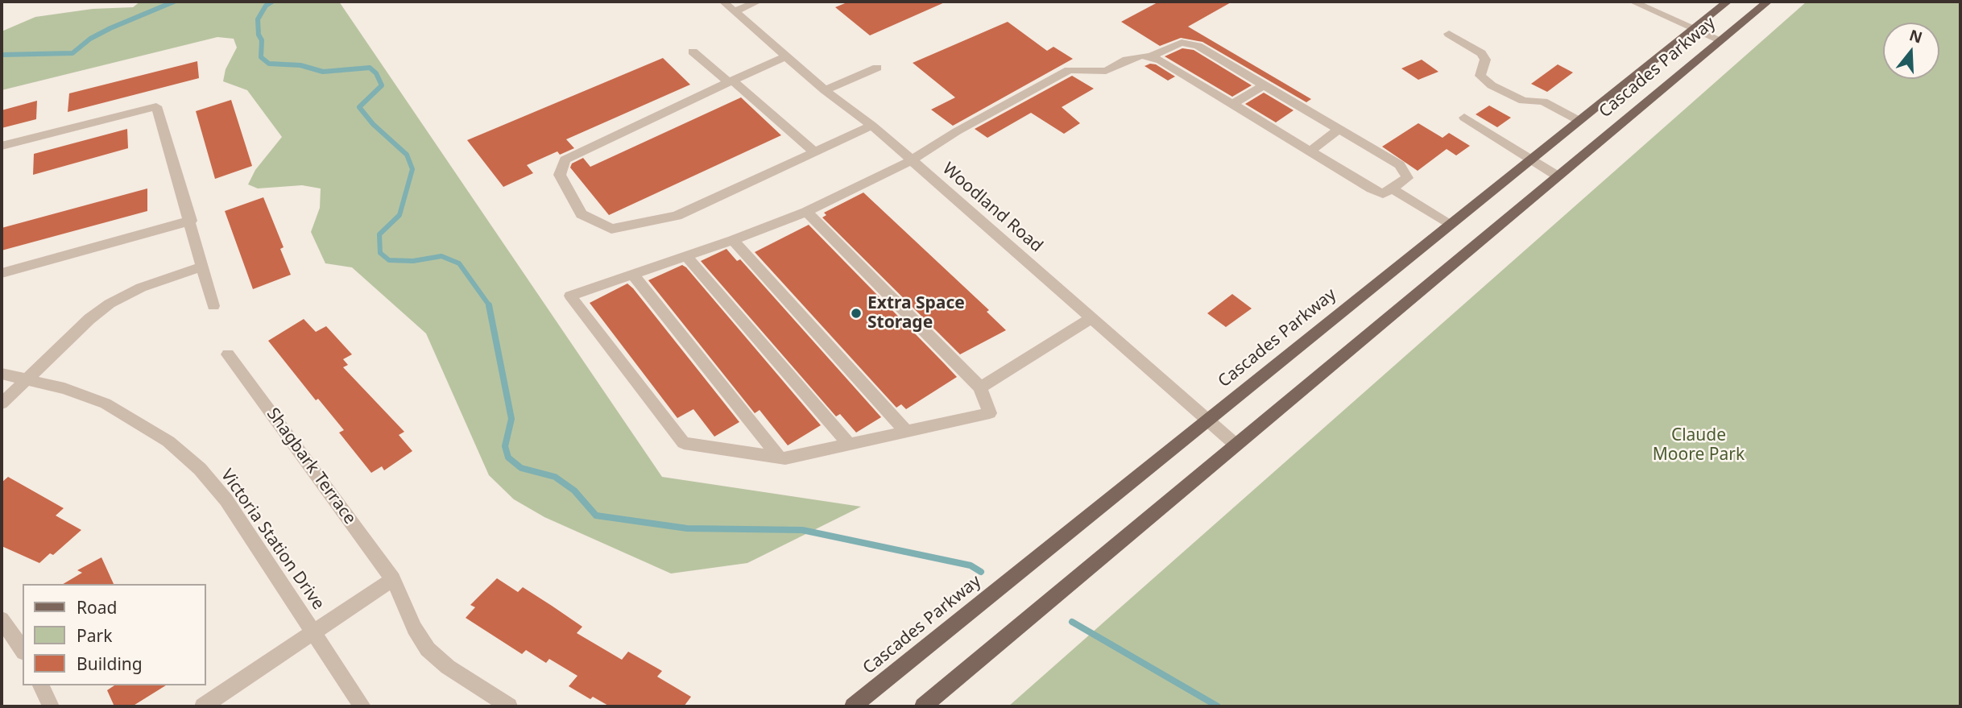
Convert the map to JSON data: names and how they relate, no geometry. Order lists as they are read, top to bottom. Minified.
{"streets":{"main road":["Cascades Parkway"],"street":["Woodland Road","Shagbark Terrace","Victoria Station Drive"]},"crossings":[["Cascades Parkway","Woodland Road"]],"parks":["Claude Moore Park"],"places":["Extra Space Storage"],"legend":["Road","Park","Building"],"north":"top"}
